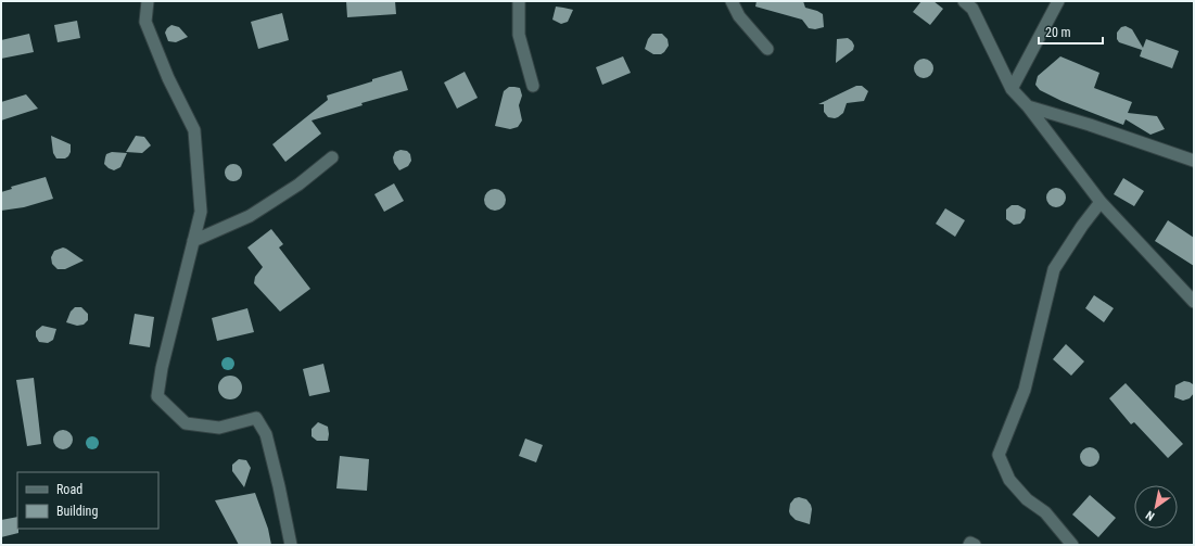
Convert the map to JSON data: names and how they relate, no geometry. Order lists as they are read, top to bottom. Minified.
{"legend":["Road","Building"],"scale_bar":"20 m","north":"bottom left"}
